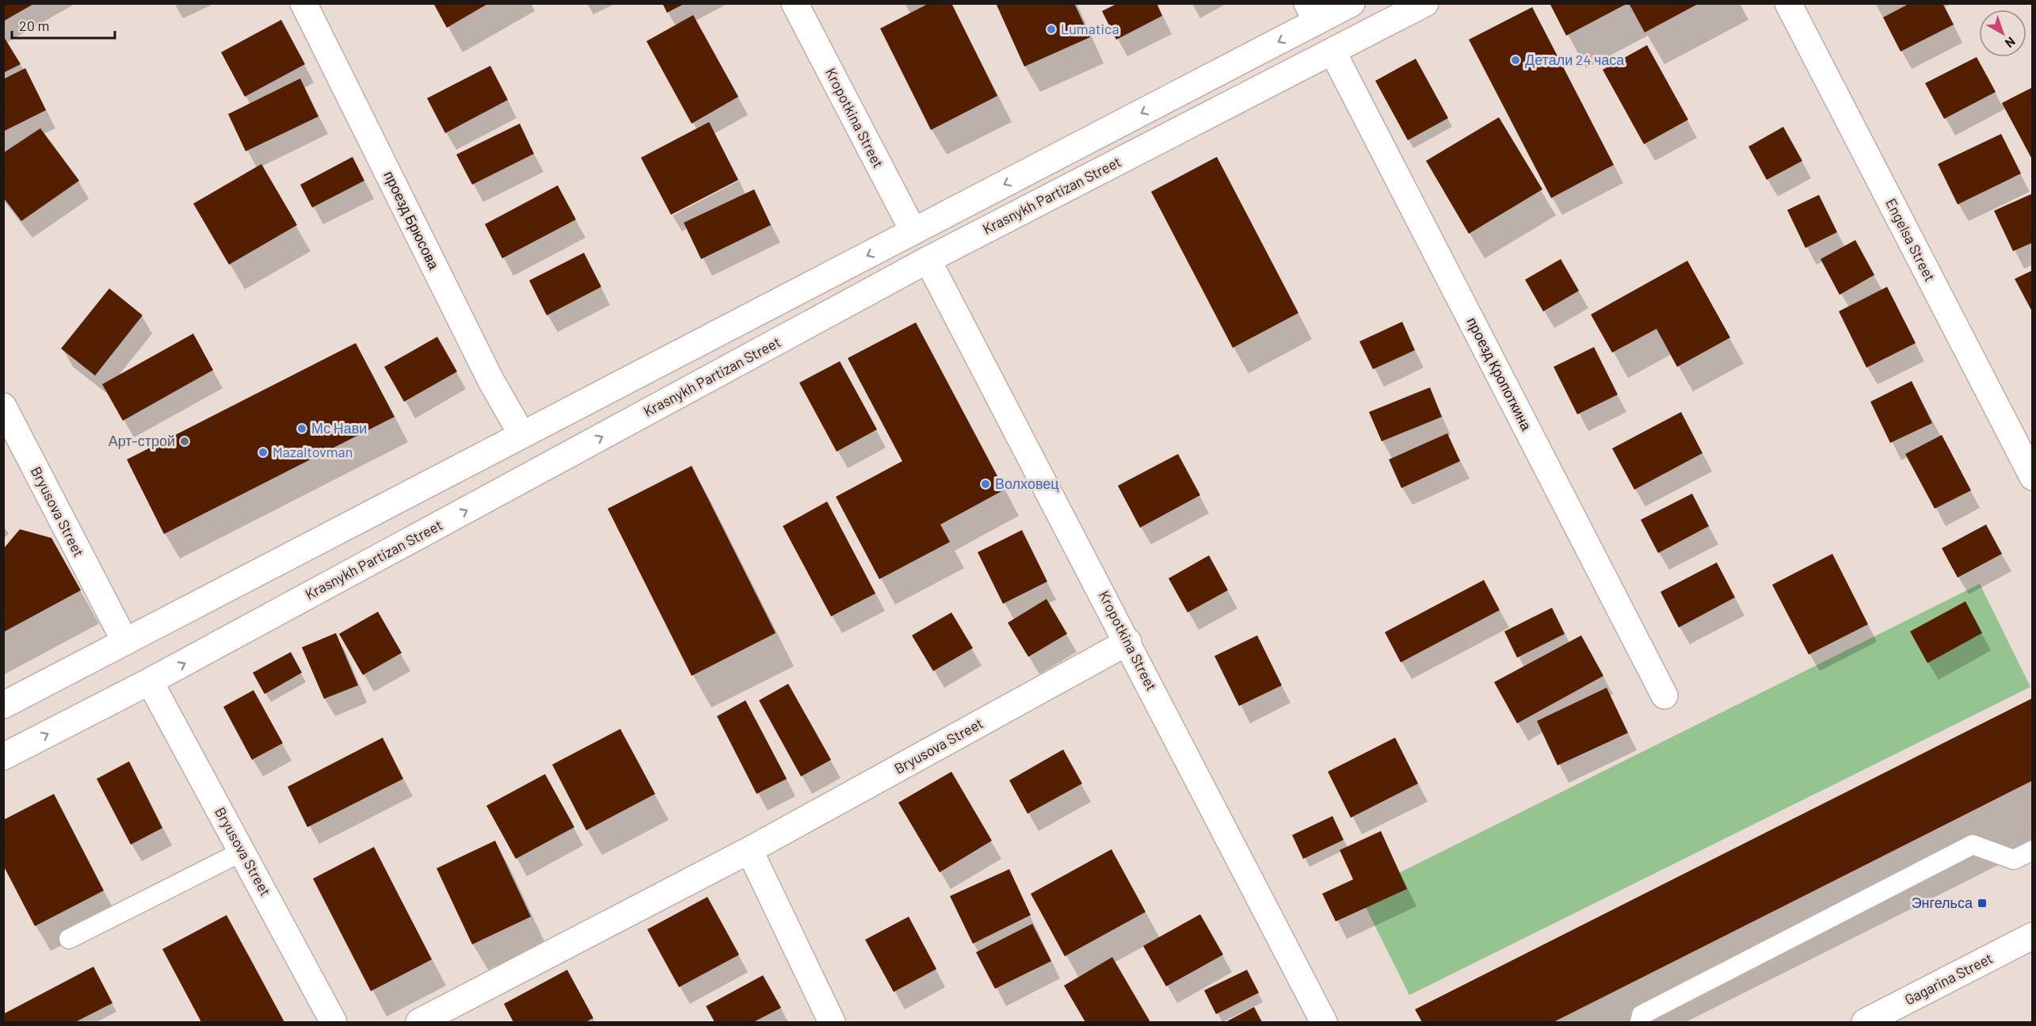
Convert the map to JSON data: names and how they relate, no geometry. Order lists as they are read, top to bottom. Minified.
{"streets":{"main road":["Kropotkina Street","Krasnykh Partizan Street","проезд Брюсова","Engelsa Street","проезд Кропоткина","Bryusova Street","Gagarina Street"]},"crossings":[["Kropotkina Street","Krasnykh Partizan Street"],["Kropotkina Street","Bryusova Street"],["Krasnykh Partizan Street","проезд Кропоткина"],["Krasnykh Partizan Street","Bryusova Street"]],"places":{"other":["Lumatica","Детали 24 часа","Мс Нави","Арт-строй","Mazaltovman","Волховец"],"transit":["Энгельса"]},"scale_bar":"20 m","north":"bottom right"}
